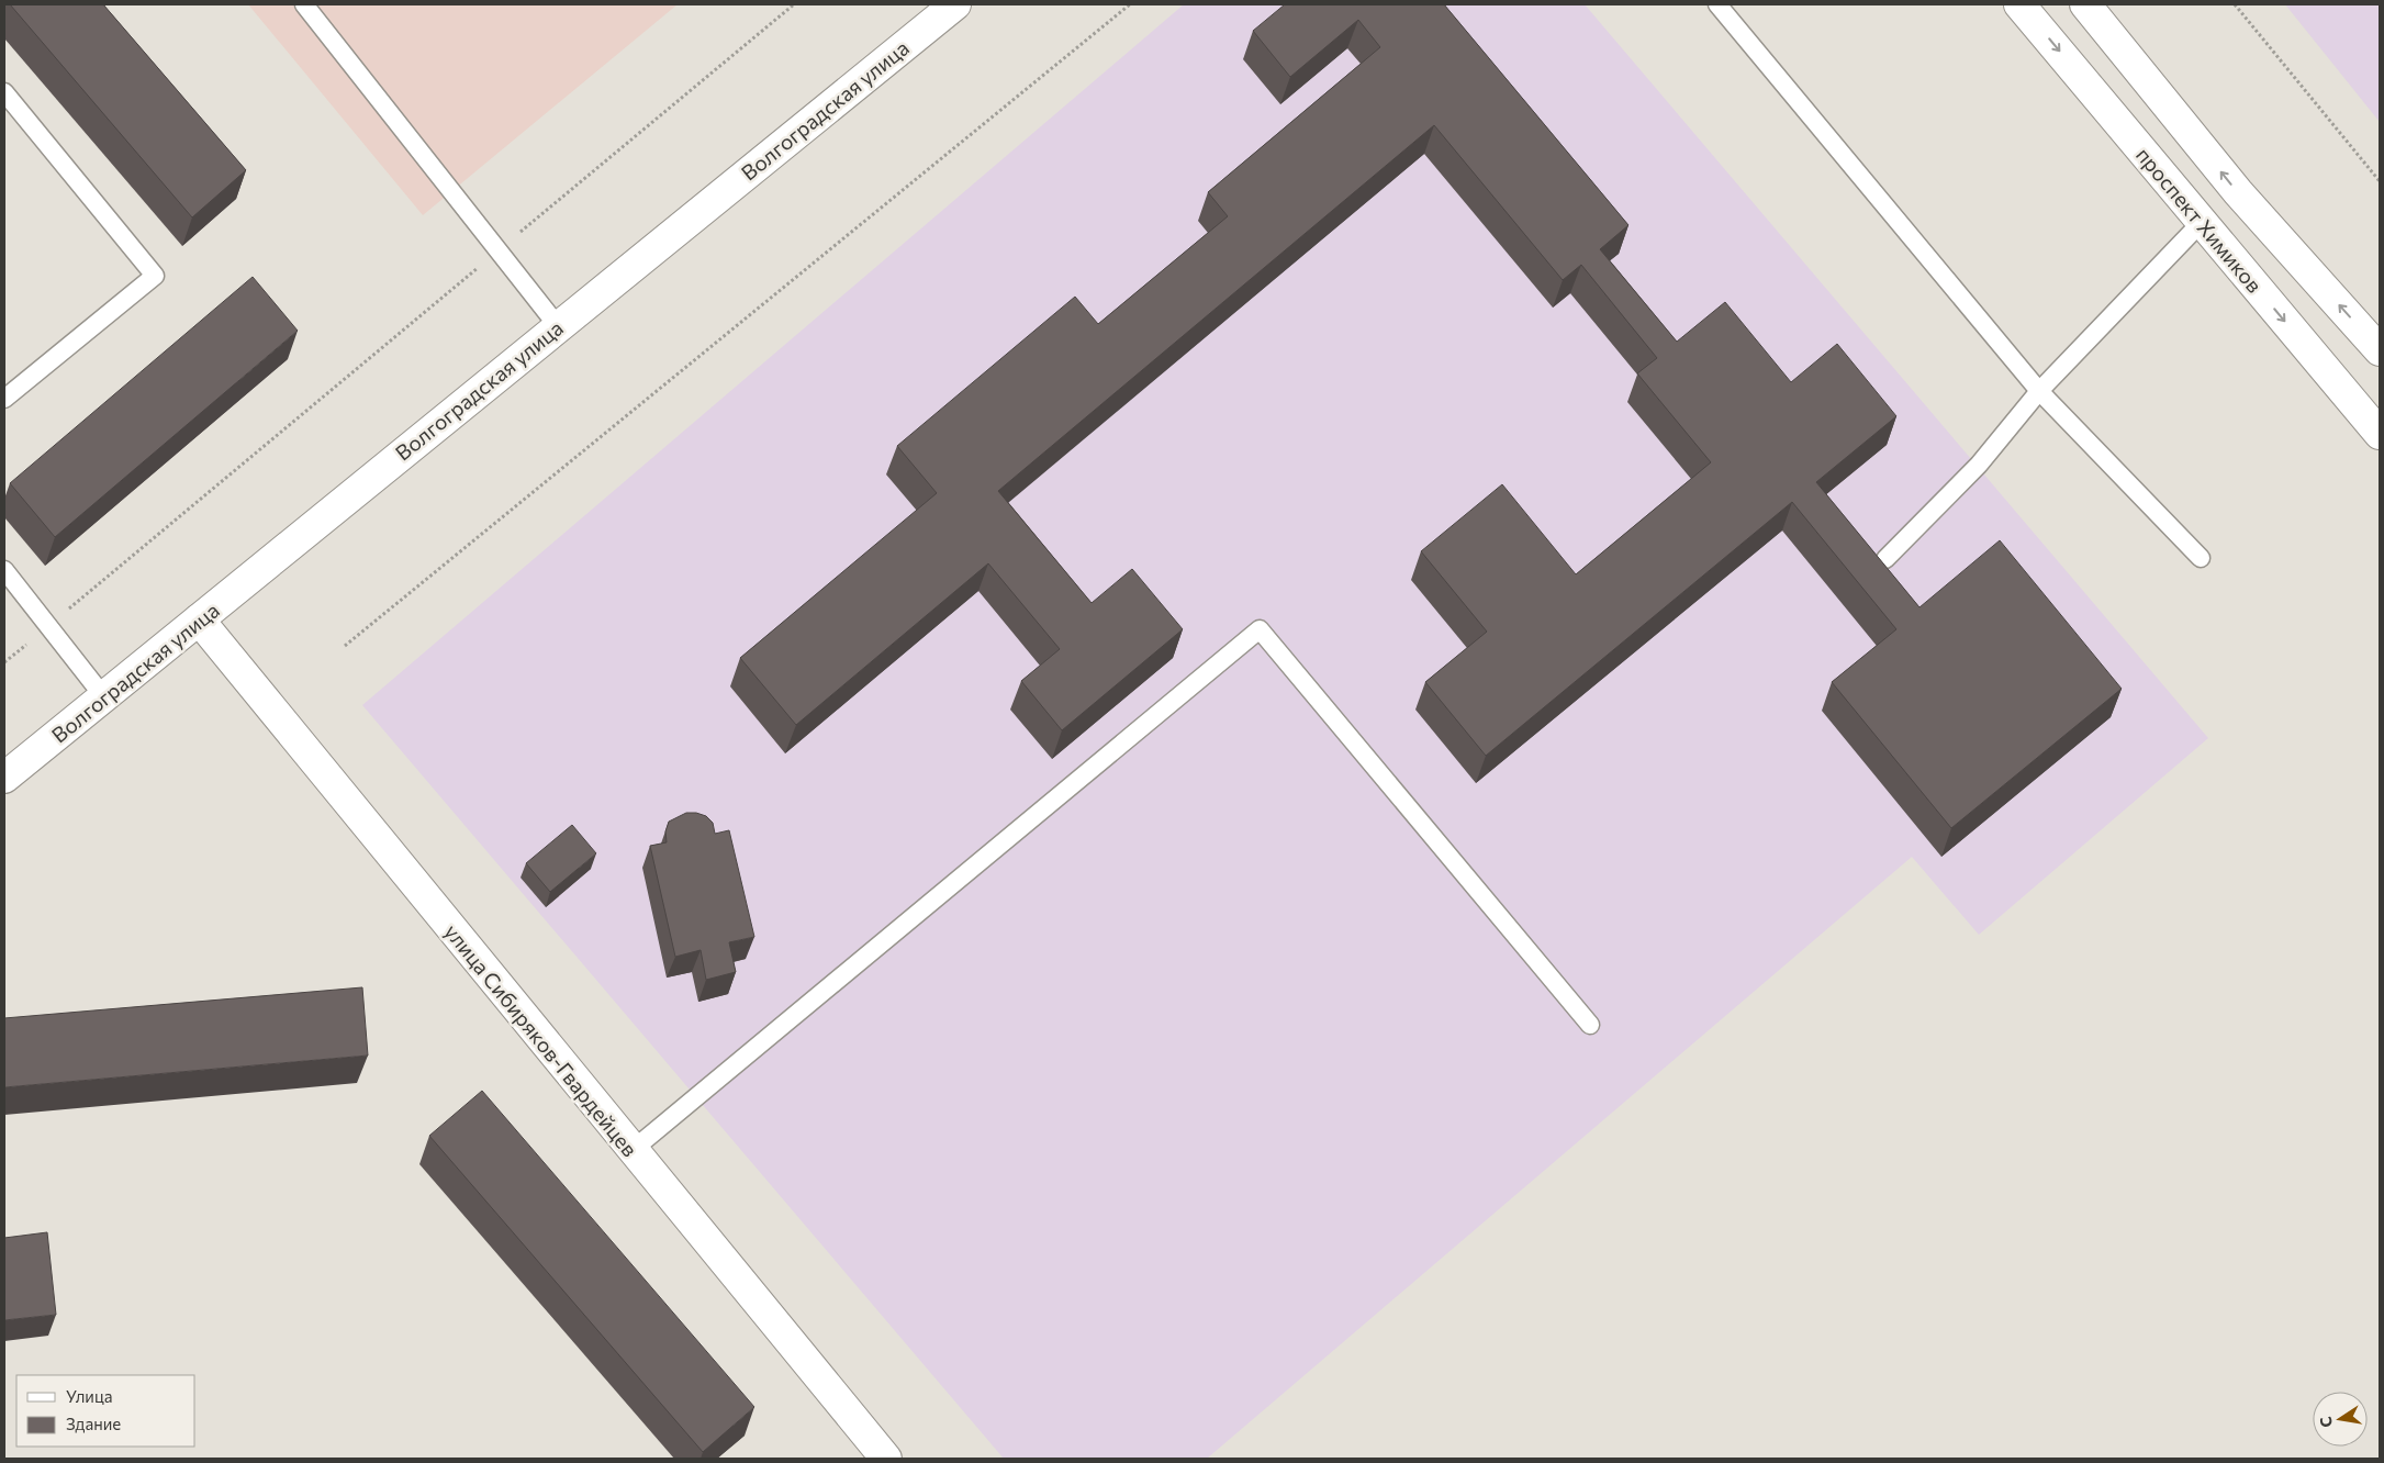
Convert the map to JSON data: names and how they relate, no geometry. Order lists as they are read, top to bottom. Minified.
{"streets":{"main road":["Волгоградская улица","проспект Химиков","улица Сибиряков-Гвардейцев"]},"crossings":[["Волгоградская улица","улица Сибиряков-Гвардейцев"]],"legend":["Улица","Здание"],"north":"left"}
